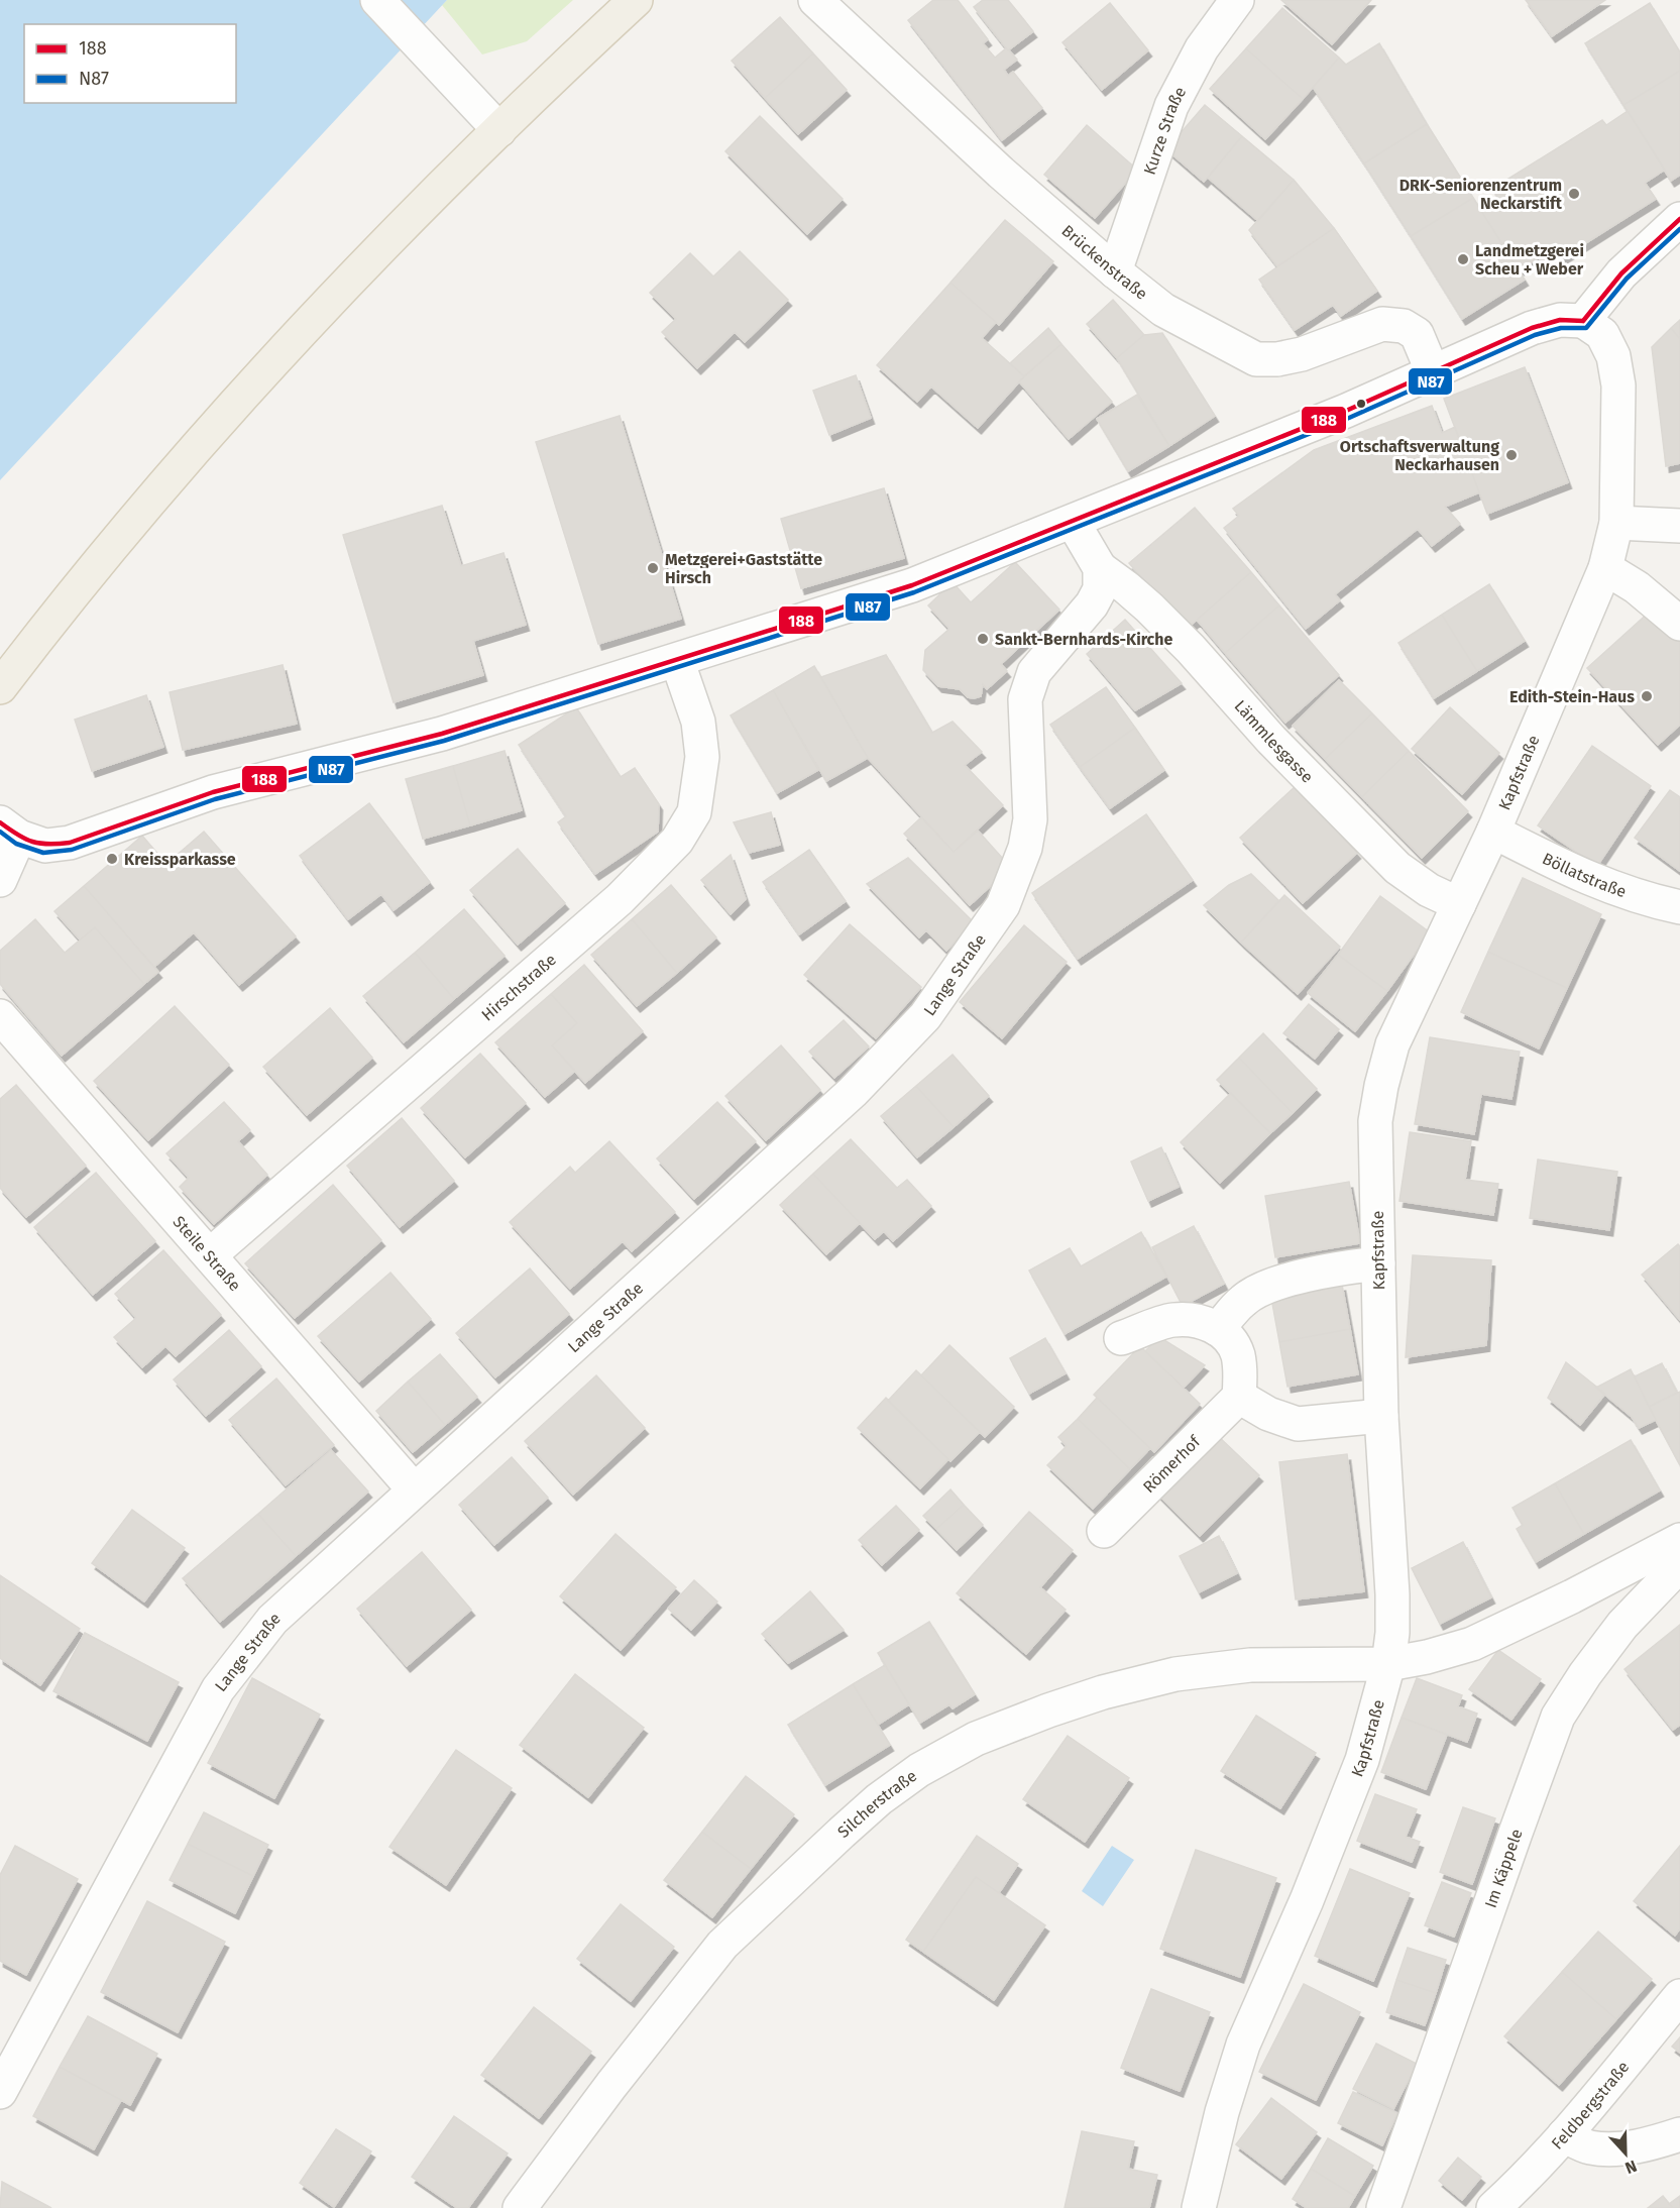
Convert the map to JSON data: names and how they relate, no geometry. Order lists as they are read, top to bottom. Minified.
{"streets":{"street":["Kurze Straße","Brückenstraße","Lämmlesgasse","Kapfstraße","Böllatstraße","Lange Straße","Hirschstraße","Steile Straße","Römerhof","Silcherstraße","Im Käppele","Feldbergstraße"]},"crossings":[["Kurze Straße","Brückenstraße"],["Lämmlesgasse","Kapfstraße"],["Lämmlesgasse","Lange Straße"],["Kapfstraße","Böllatstraße"],["Kapfstraße","Silcherstraße"],["Lange Straße","Steile Straße"],["Hirschstraße","Steile Straße"]],"places":["DRK-Seniorenzentrum Neckarstift","Landmetzgerei Scheu + Weber","Ortschaftsverwaltung Neckarhausen","Metzgerei+Gaststätte Hirsch","Sankt-Bernhards-Kirche","Edith-Stein-Haus","Kreissparkasse"],"lines":["transit line 188","transit line N87"],"legend":["188","N87"],"north":"bottom"}
